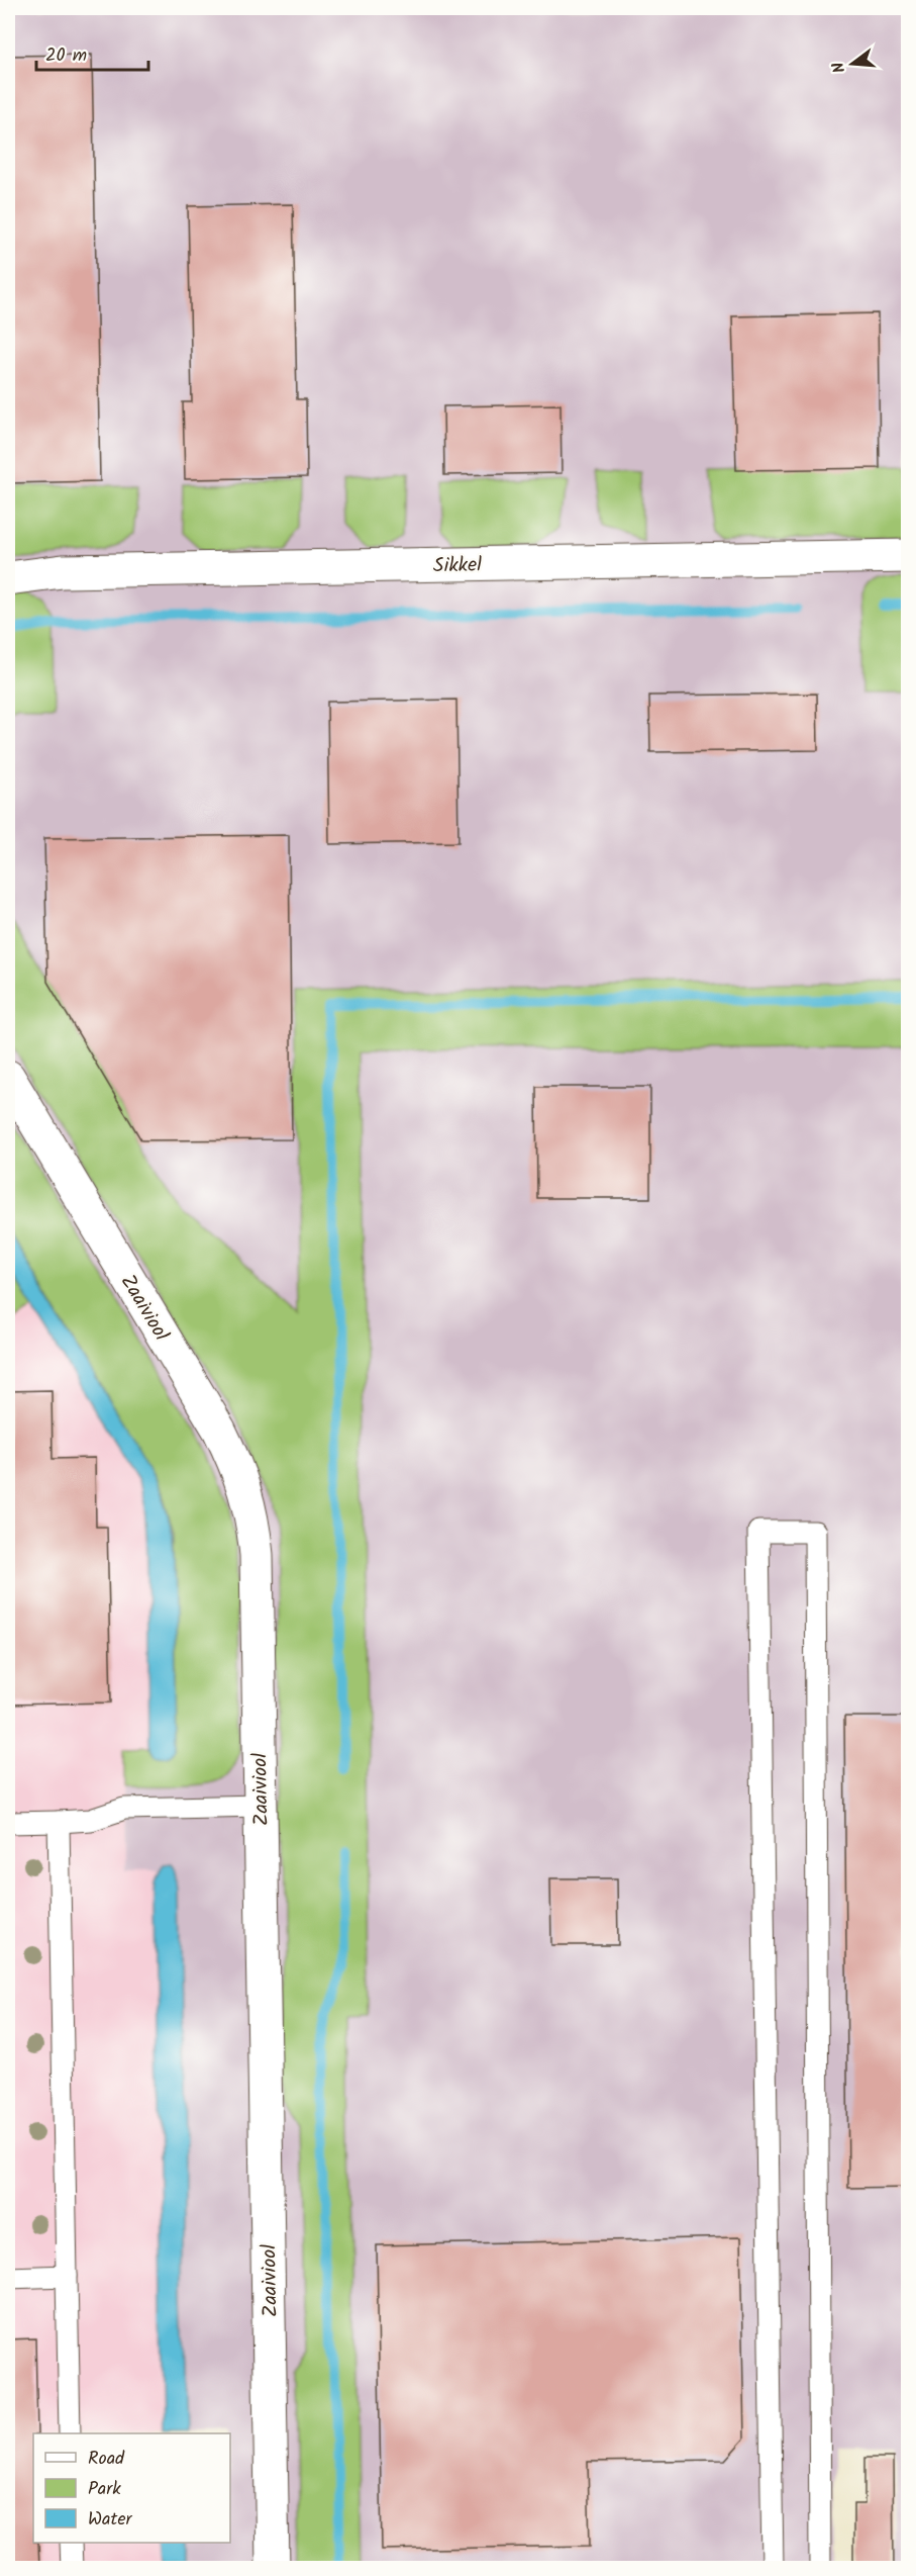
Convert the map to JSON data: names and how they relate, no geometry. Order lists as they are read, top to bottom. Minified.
{"streets":{"street":["Sikkel","Zaaiviool"]},"legend":["Road","Park","Water"],"scale_bar":"20 m","north":"left"}
